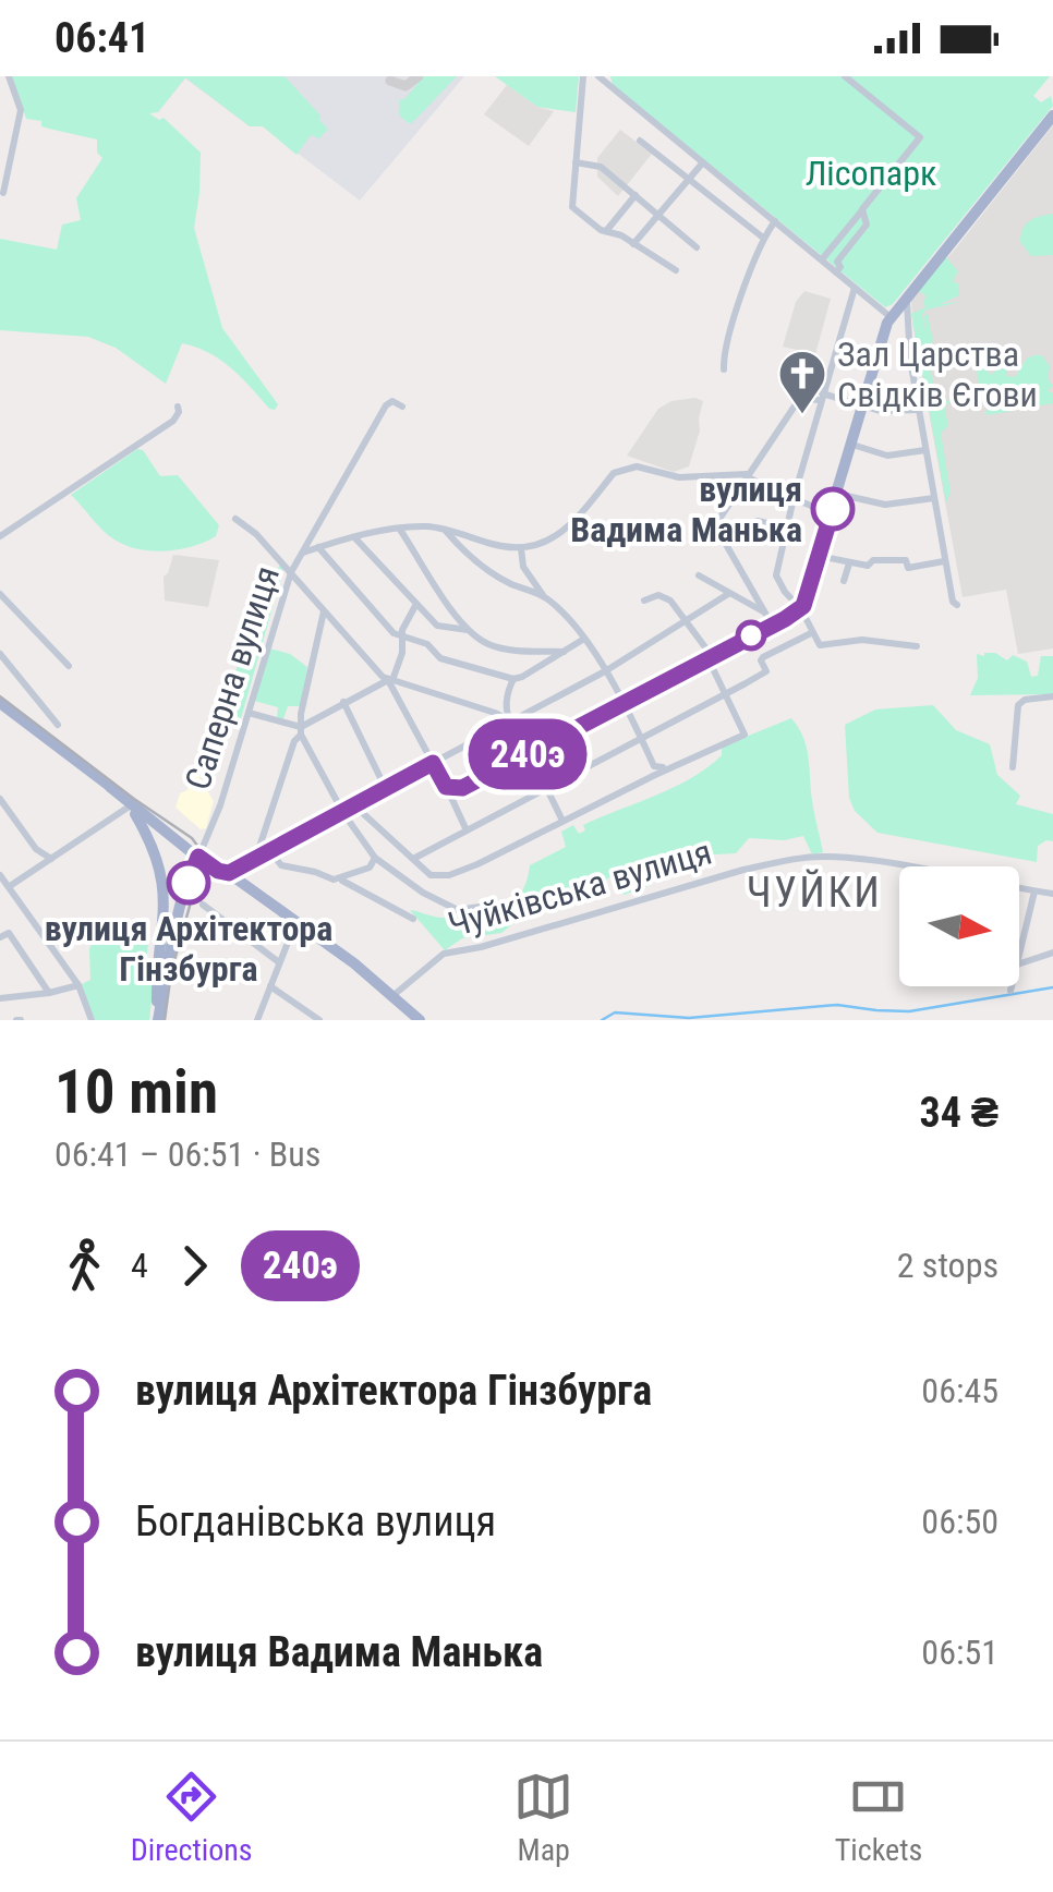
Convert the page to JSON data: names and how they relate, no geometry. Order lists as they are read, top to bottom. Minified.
{"streets":{"street":["Саперна вулиця","Чуйківська вулиця"]},"districts":["ЧУЙКИ"],"parks":["Лісопарк"],"places":{"church":["Зал Царства Свідків Єгови"],"other":["вулиця Вадима Манька","вулиця Архітектора Гінзбурга"]},"lines":["bus line 240э"],"north":"right","page":{"status":"06:41","on_map":"240э","heading":["10 min","06:41 – 06:51 · Bus","34 ₴"],"legs":["4","240э","2 stops"],"list":[{"name":"вулиця Архітектора Гінзбурга","value":"06:45"},{"name":"Богданівська вулиця","value":"06:50"},{"name":"вулиця Вадима Манька","value":"06:51"}],"tabs":["Directions","Map","Tickets"]}}
